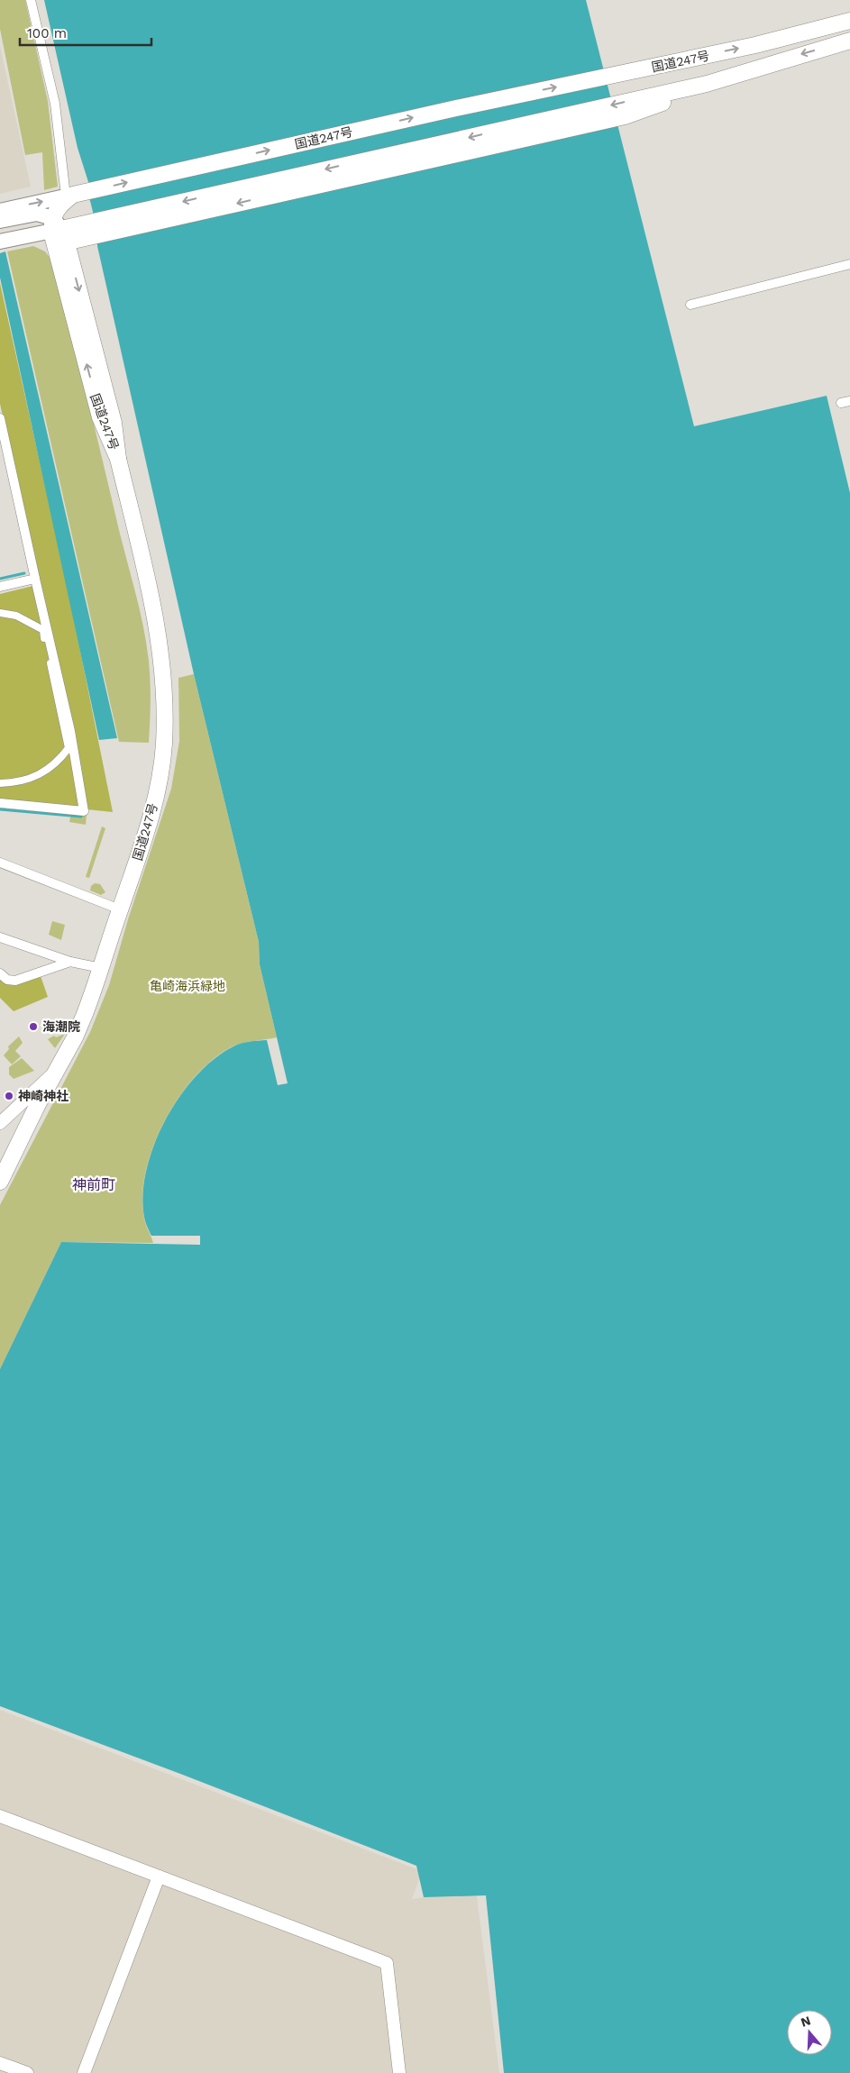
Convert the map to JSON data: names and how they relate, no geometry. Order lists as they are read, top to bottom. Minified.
{"streets":{"highway":["国道247号"]},"districts":["神前町"],"parks":["亀崎海浜緑地"],"places":["海潮院","神崎神社"],"scale_bar":"100 m","north":"top"}
